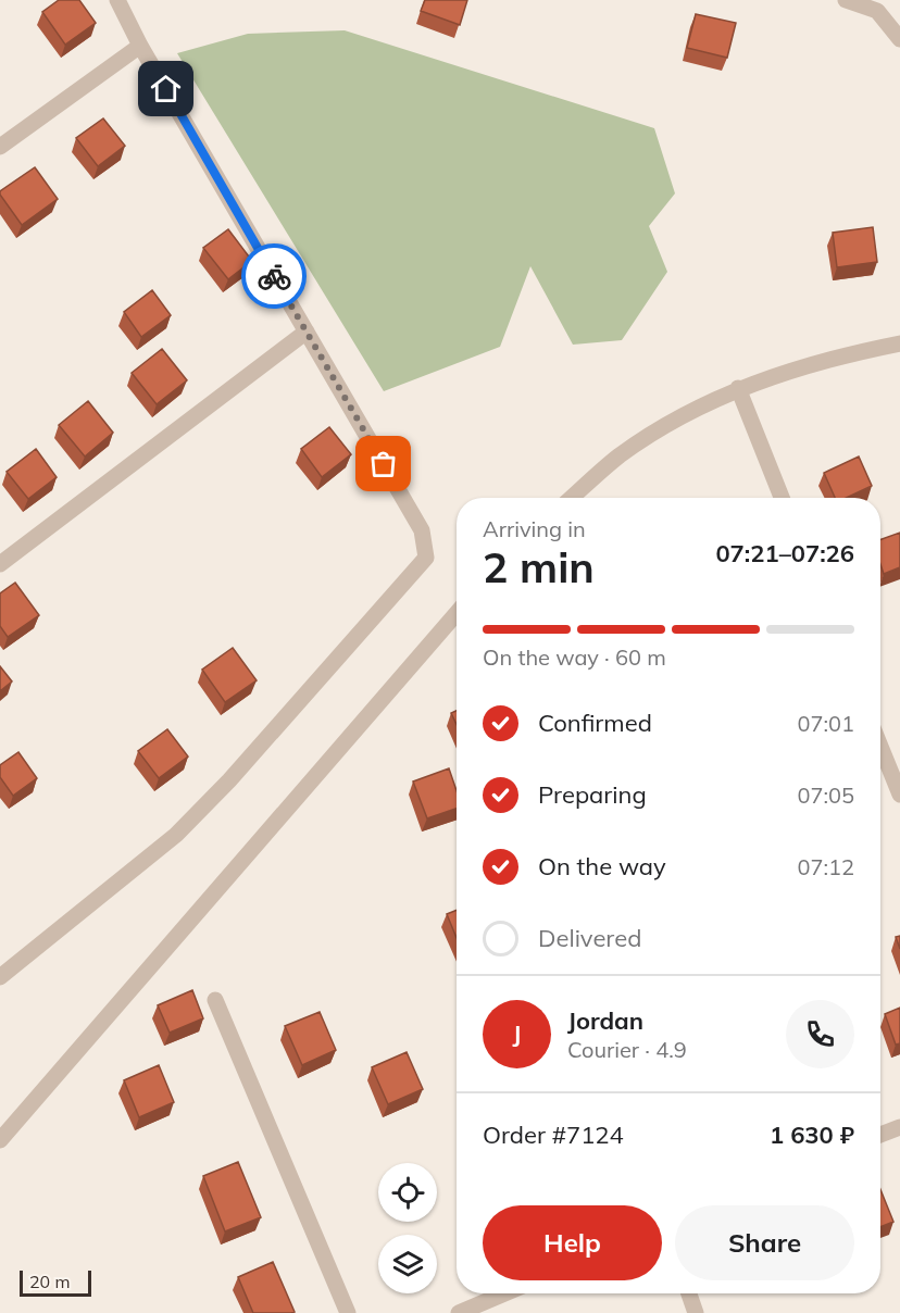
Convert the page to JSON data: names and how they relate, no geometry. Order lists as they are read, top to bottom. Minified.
{"scale_bar":"20 m","page":{"heading":["2 min","Arriving in","07:21–07:26"],"panel":["Jordan","Courier · 4.9","Order #7124","1 630 ₽"],"bar":"On the way · 60 m","list":[["Confirmed","07:01"],["Preparing","07:05"],["On the way","07:12"],"Delivered"],"round":"J","buttons":["Help","Share"],"scale":"20 m"}}
